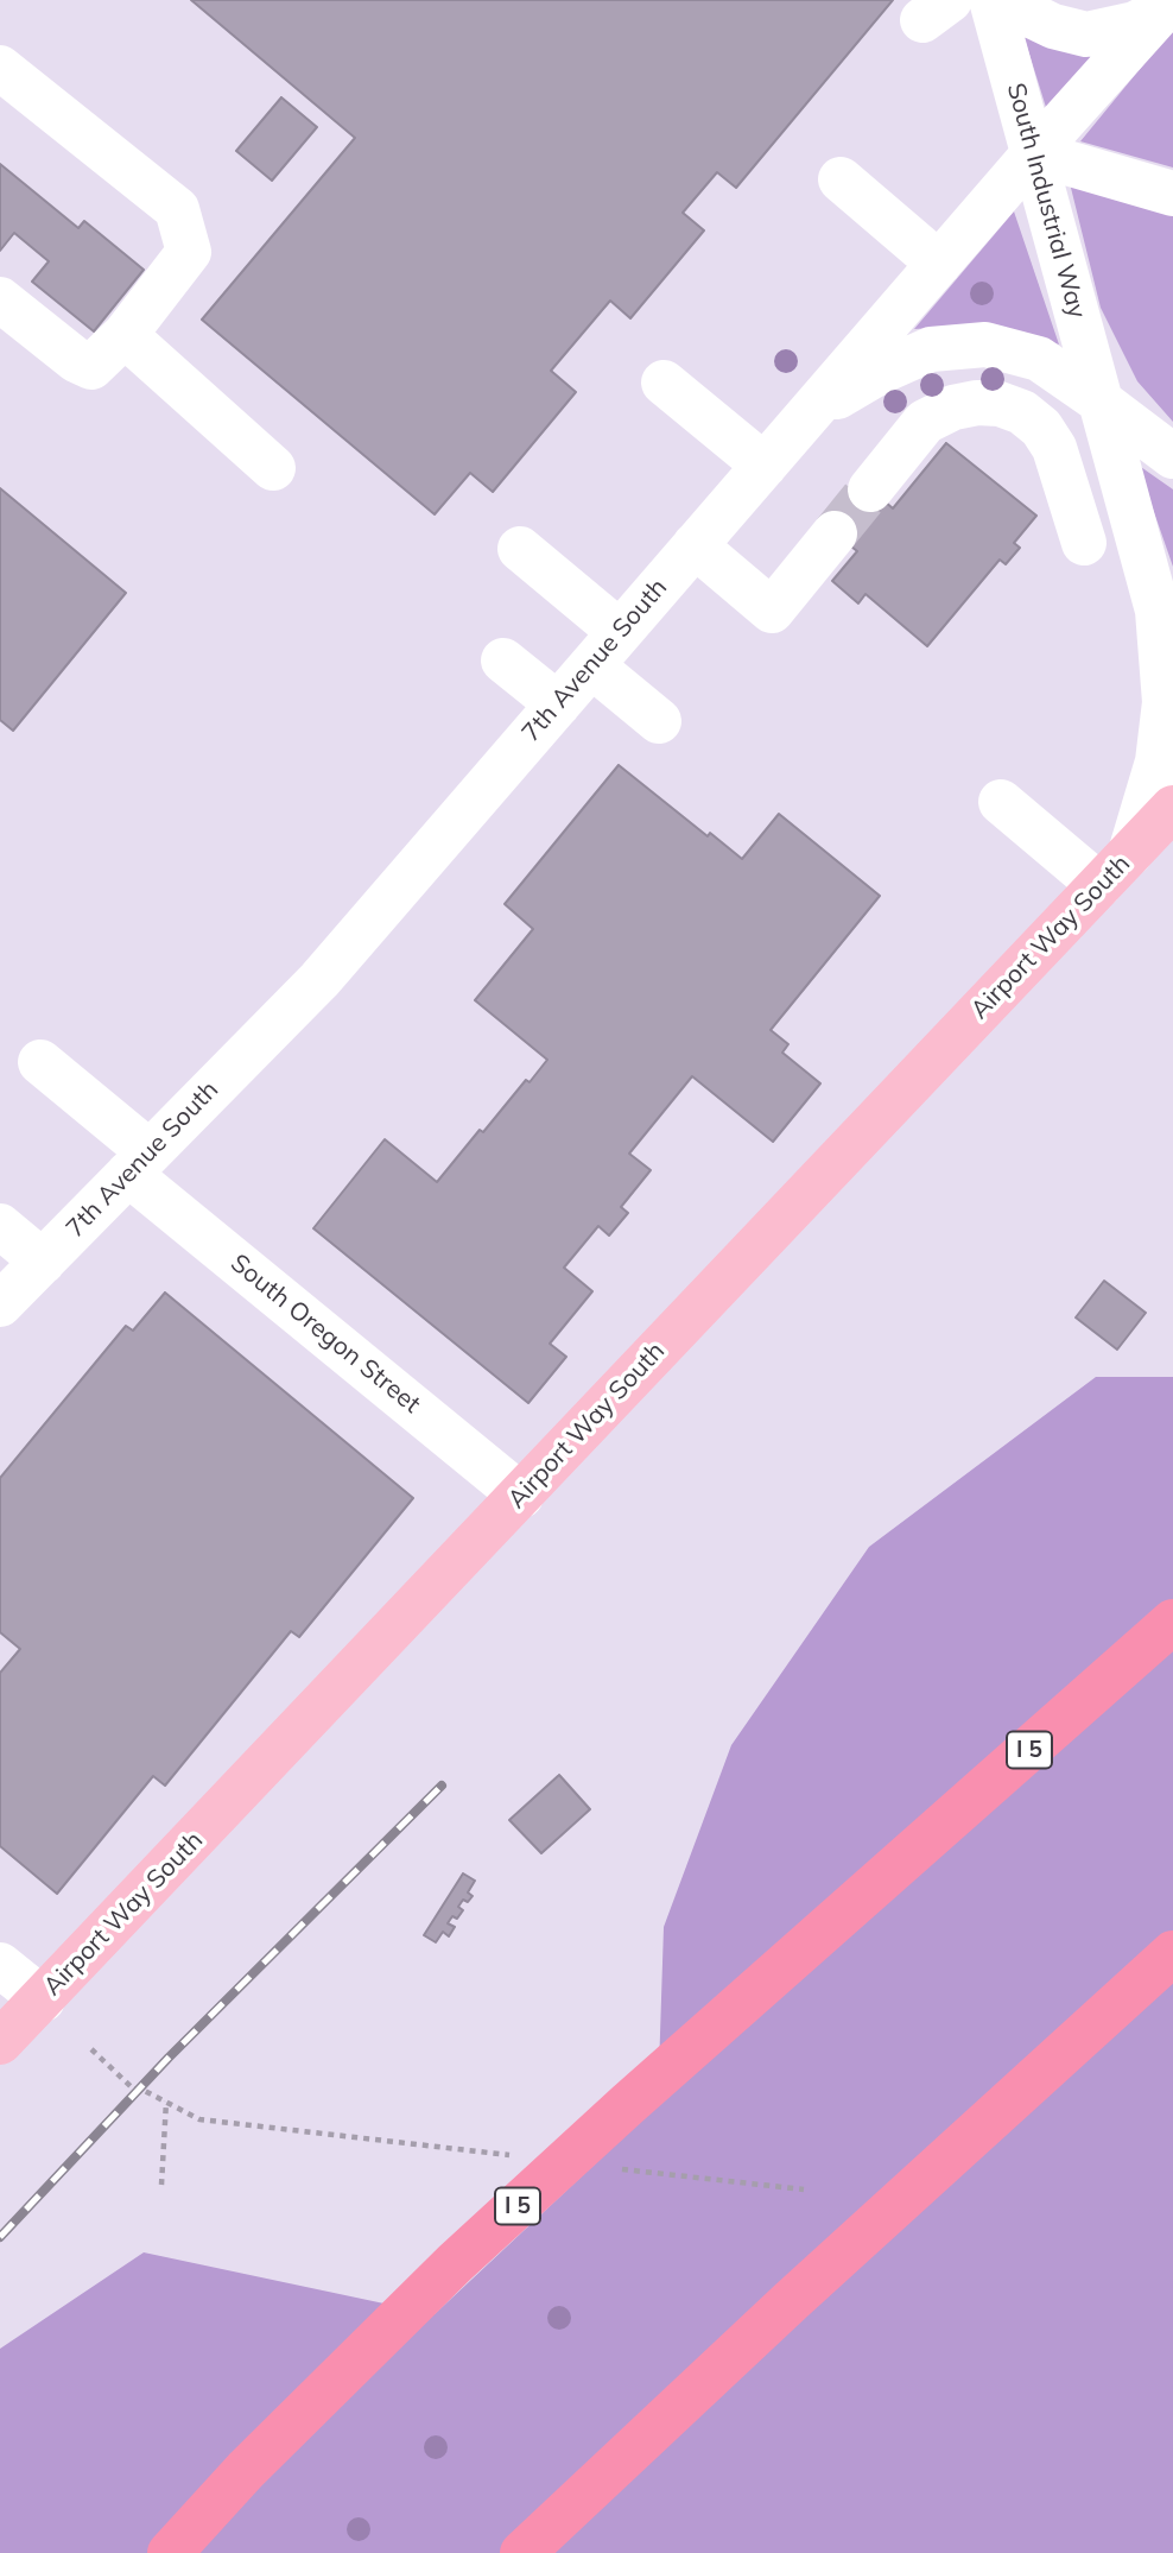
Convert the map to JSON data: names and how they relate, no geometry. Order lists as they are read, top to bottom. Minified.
{"streets":{"highway":["I 5"],"main road":["Airport Way South"],"street":["South Industrial Way","7th Avenue South","South Oregon Street"]},"crossings":[["South Industrial Way","7th Avenue South"],["South Industrial Way","Airport Way South"],["7th Avenue South","South Oregon Street"],["Airport Way South","South Oregon Street"]]}
